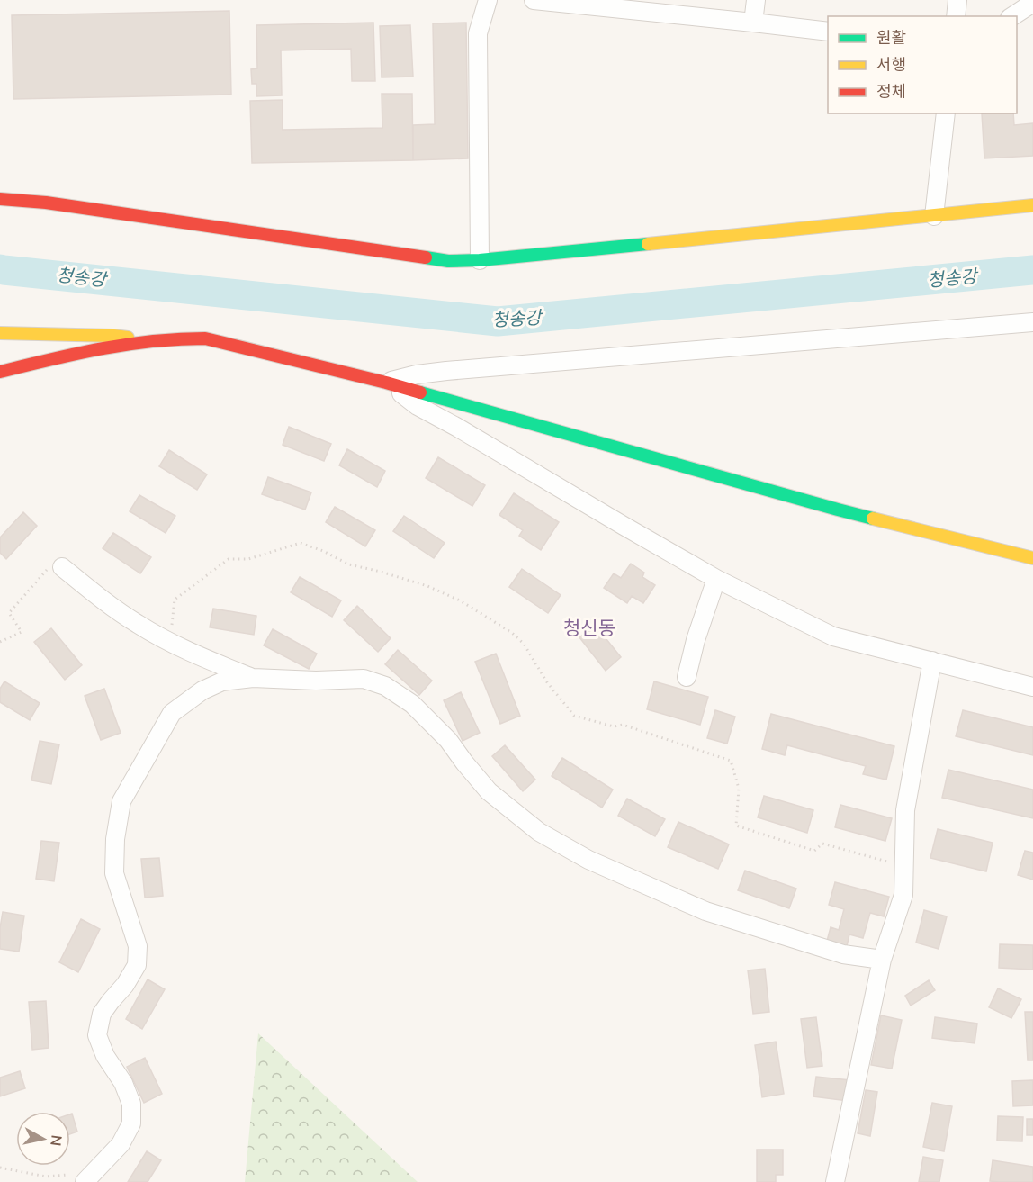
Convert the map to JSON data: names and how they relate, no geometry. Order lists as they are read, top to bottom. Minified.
{"districts":["청신동"],"water":["청송강"],"legend":["원활","서행","정체"],"north":"right"}
